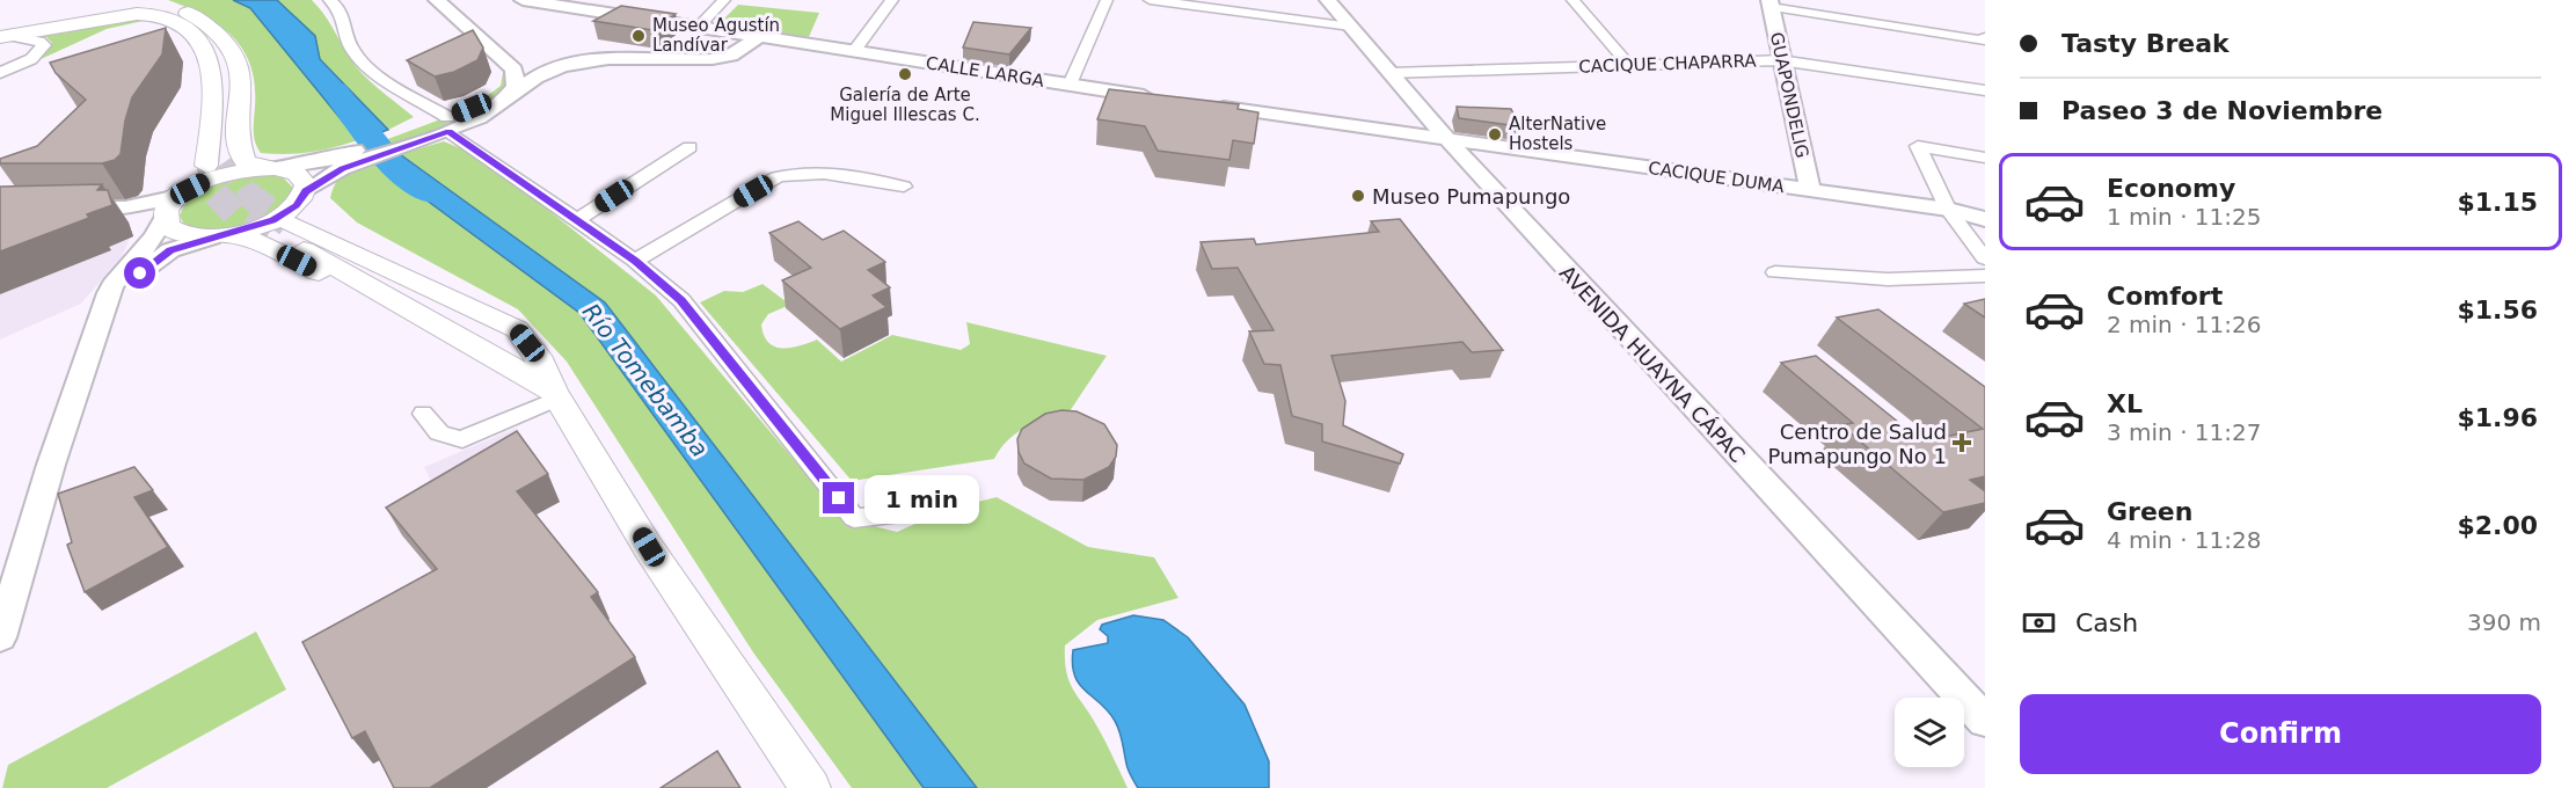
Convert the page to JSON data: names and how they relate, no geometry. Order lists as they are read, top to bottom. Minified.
{"streets":{"street":["CACIQUE CHAPARRA","CALLE LARGA","GUAPONDELIG","CACIQUE DUMA","AVENIDA HUAYNA CÁPAC"]},"crossings":[["CACIQUE CHAPARRA","GUAPONDELIG"],["CACIQUE CHAPARRA","AVENIDA HUAYNA CÁPAC"],["GUAPONDELIG","CACIQUE DUMA"],["CACIQUE DUMA","AVENIDA HUAYNA CÁPAC"]],"water":["Río Tomebamba"],"places":{"other":["Museo Agustín Landívar","Galería de Arte Miguel Illescas C.","AlterNative Hostels","Museo Pumapungo"],"health":["Centro de Salud Pumapungo No 1"]},"page":{"banner":["Tasty Break","Paseo 3 de Noviembre"],"list":[{"name":"Economy","note":"1 min · 11:25","value":"$1.15"},{"name":"Comfort","note":"2 min · 11:26","value":"$1.56"},{"name":"XL","note":"3 min · 11:27","value":"$1.96"},{"name":"Green","note":"4 min · 11:28","value":"$2.00"}],"bubble":"1 min","pay":["Cash","390 m"],"buttons":"Confirm"}}
